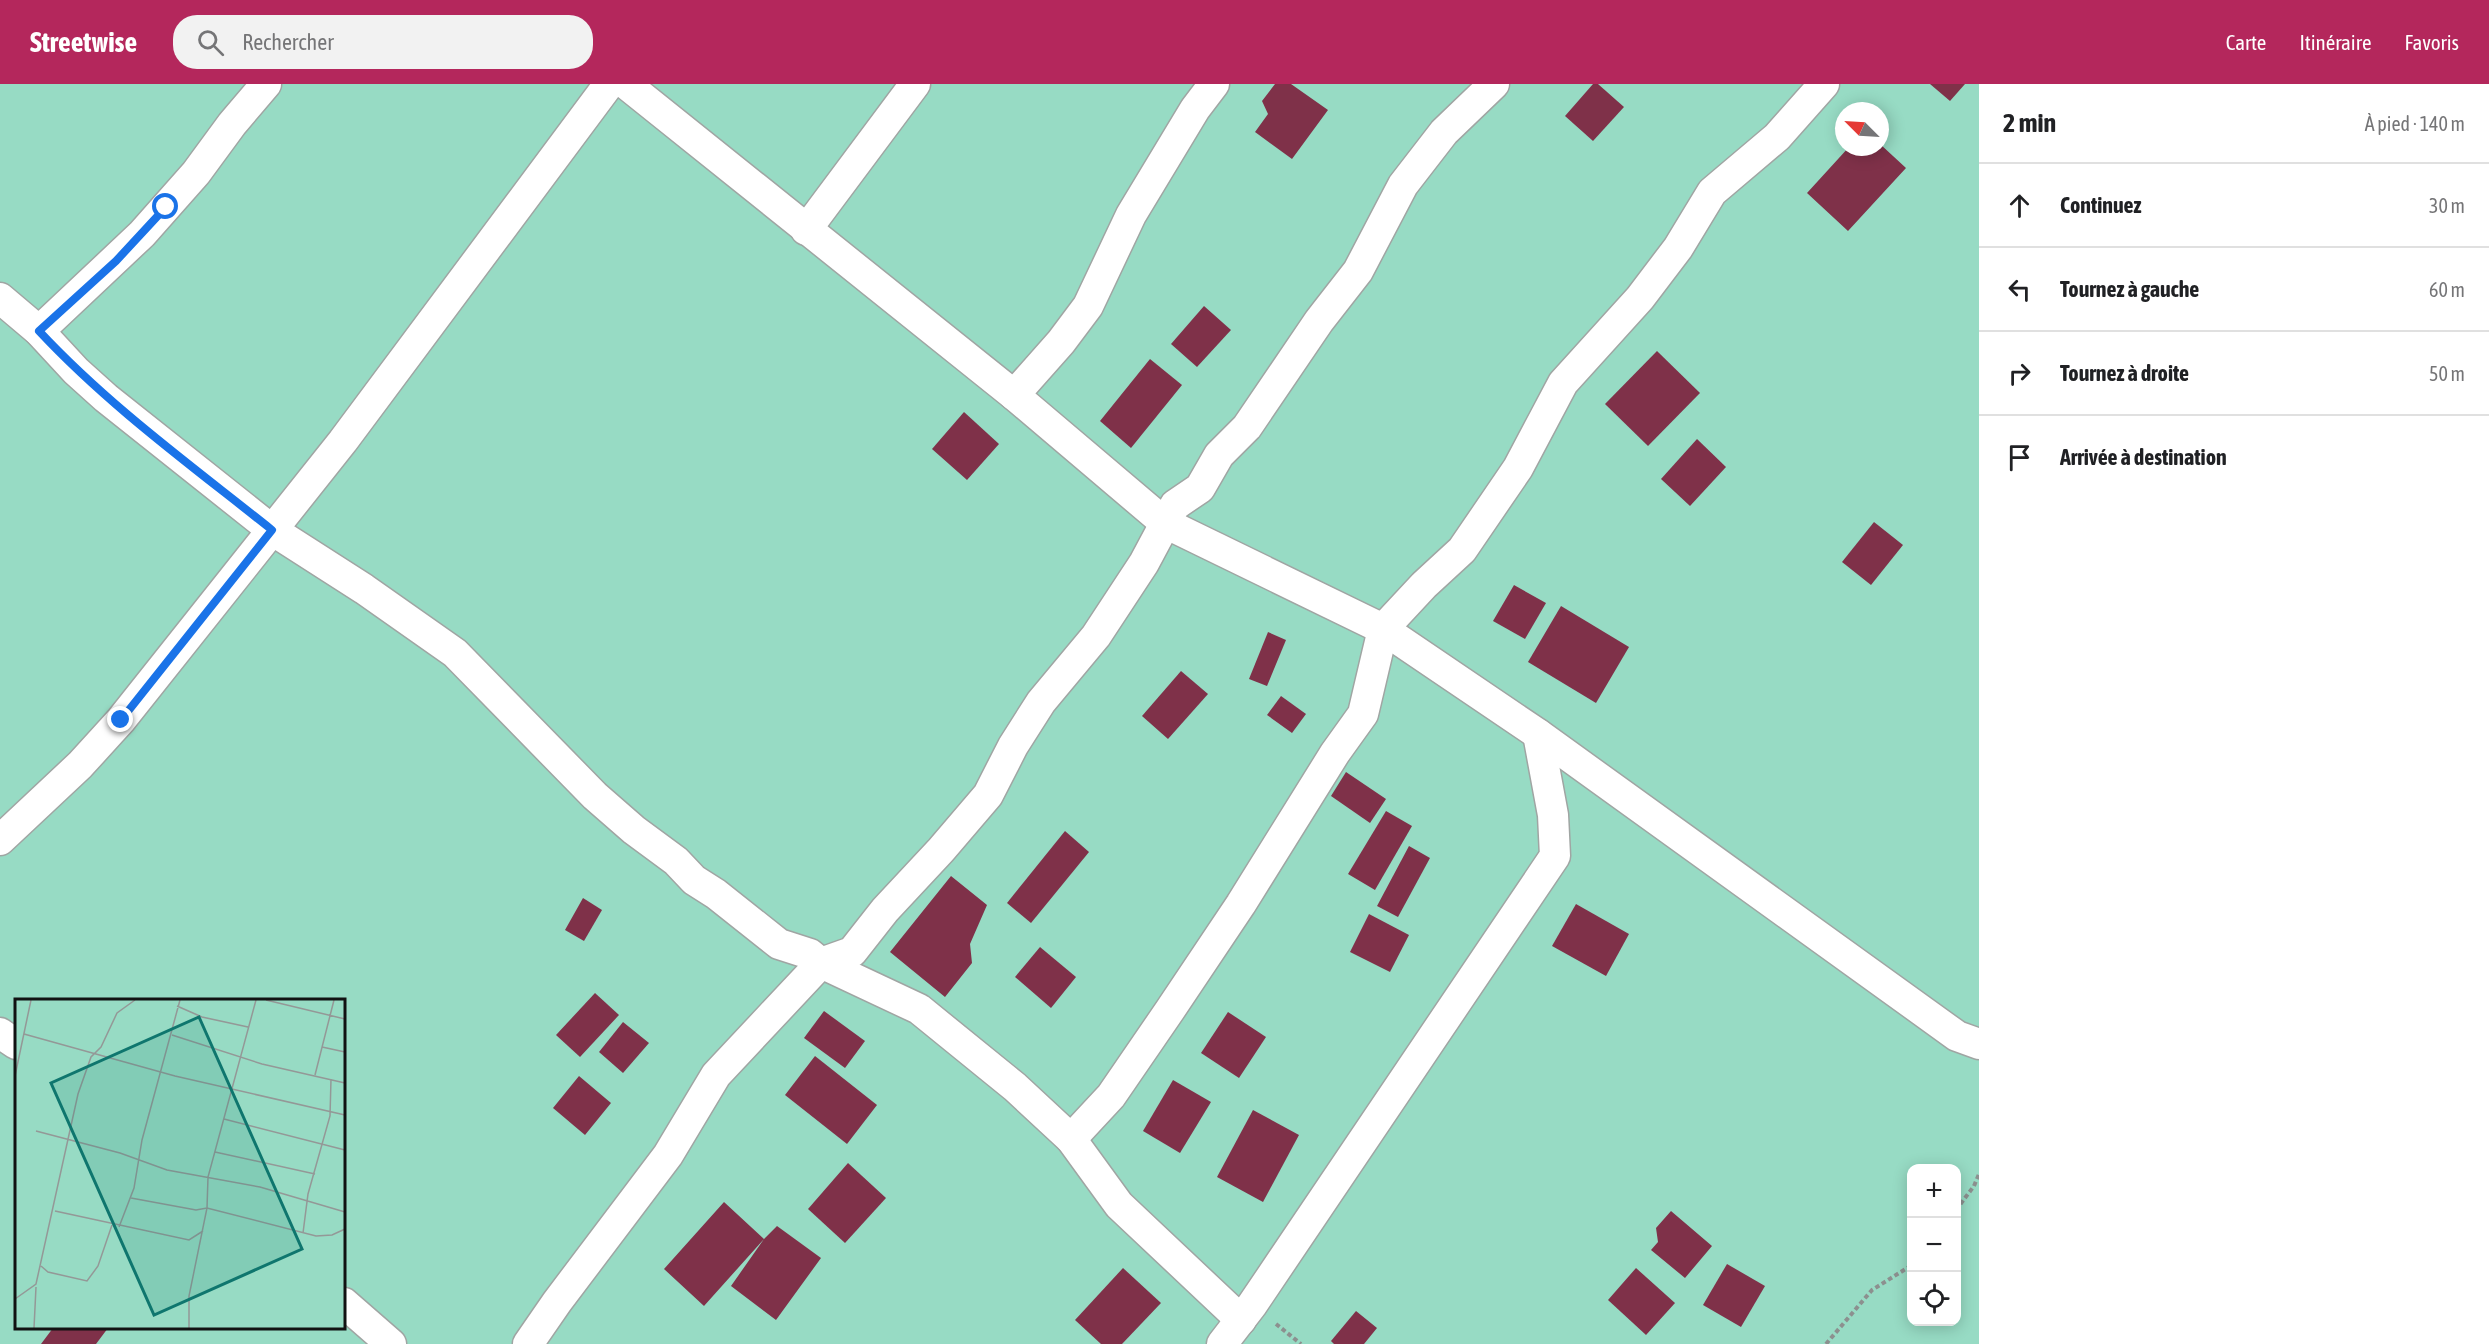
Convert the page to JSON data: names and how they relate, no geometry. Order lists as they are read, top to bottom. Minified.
{"north":"top left","page":{"header":"Streetwise","search":"Rechercher","nav":["Carte","Itinéraire","Favoris"],"heading":["2 min","À pied · 140 m"],"list":[["Continuez","30 m"],["Tournez à gauche","60 m"],["Tournez à droite","50 m"],"Arrivée à destination"],"map_buttons":["+","−"]}}
